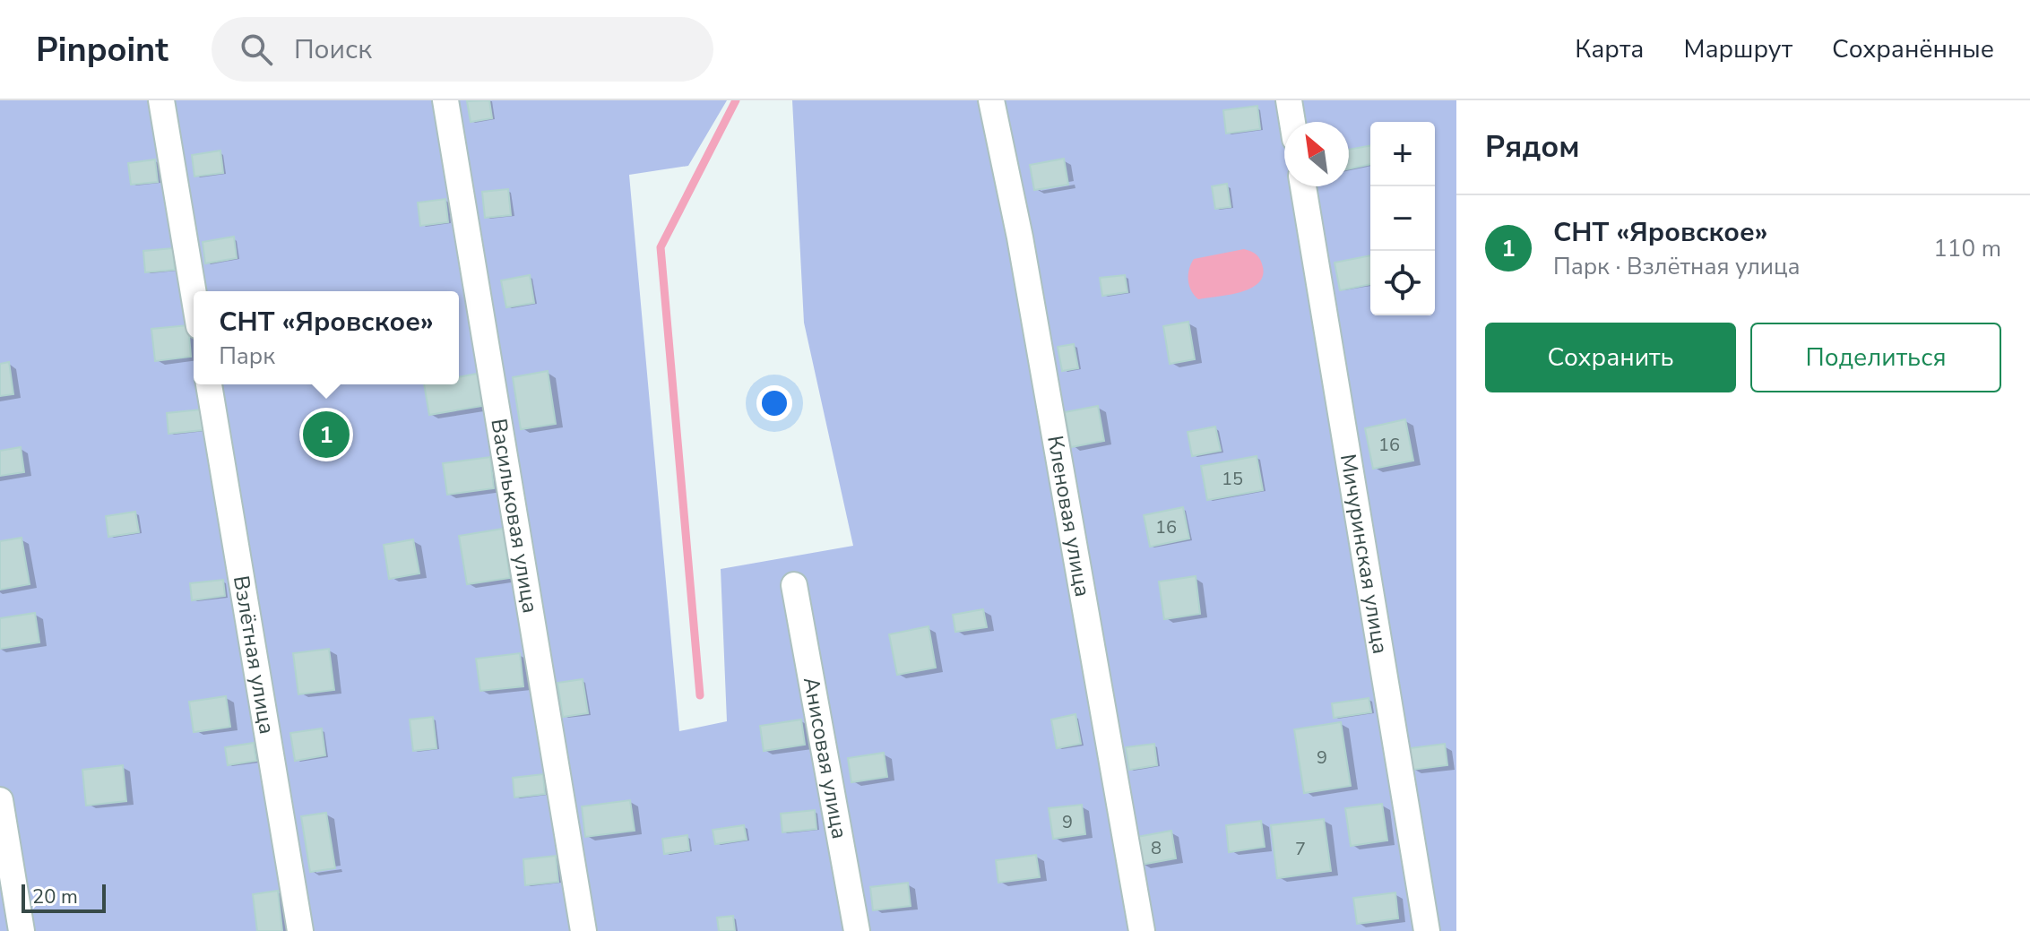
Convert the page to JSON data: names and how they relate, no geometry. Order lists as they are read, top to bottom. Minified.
{"streets":{"street":["Кленовая улица","Васильковая улица","Мичуринская улица","Взлётная улица","Анисовая улица"]},"house_numbers":["16","15","16","9","9","8","7"],"scale_bar":"20 m","north":"top left","page":{"header":"Pinpoint","search":"Поиск","nav":["Карта","Маршрут","Сохранённые"],"heading":"Рядом","map_buttons":["+","−"],"list":[{"mark":"1","name":"СНТ «Яровское»","note":"Парк · Взлётная улица","value":"110 m"}],"popup":["СНТ «Яровское»","Парк"],"buttons":["Сохранить","Поделиться"],"pins":"1","scale":"20 m"}}
